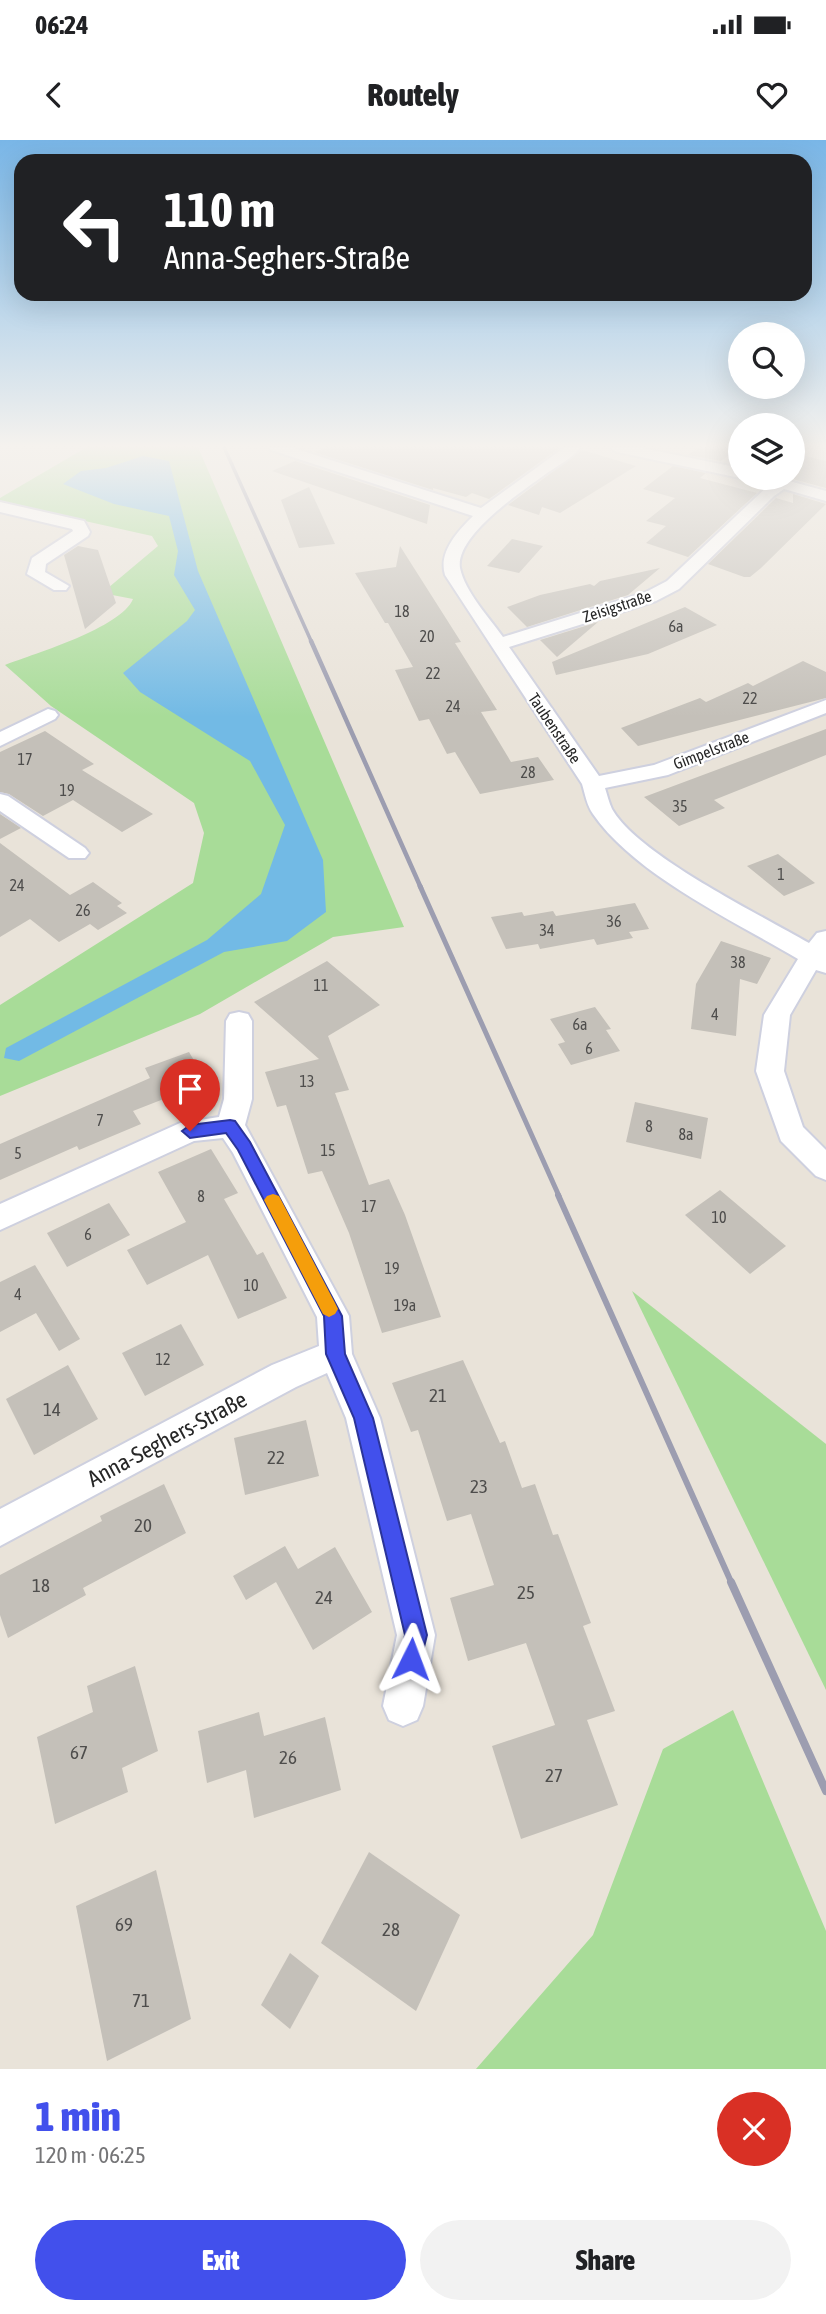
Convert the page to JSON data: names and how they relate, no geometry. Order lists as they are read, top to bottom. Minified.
{"streets":{"street":["Zeisigstraße","Taubenstraße","Gimpelstraße","Anna-Seghers-Straße"]},"crossings":[["Zeisigstraße","Taubenstraße"],["Taubenstraße","Gimpelstraße"]],"house_numbers":["18","6a","20","22","22","24","17","28","19","35","1","24","26","36","34","38","11","4","6a","6","13","7","8","8a","15","5","8","17","10","6","19","10","4","19a","12","21","14","22","23","20","18","25","24","67","26","27","69","28","71"],"page":{"status":"06:24","header":"Routely","turn":["110 m","Anna-Seghers-Straße"],"heading":["1 min","120 m · 06:25"],"buttons":["Exit","Share"]}}
